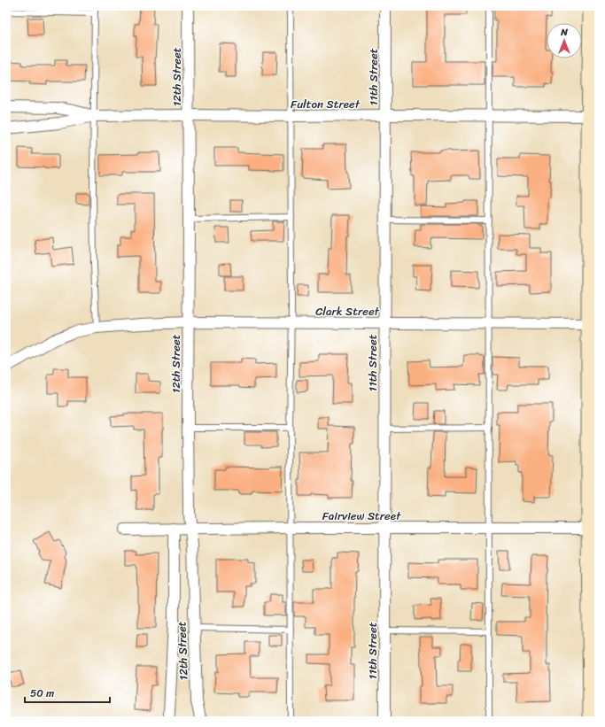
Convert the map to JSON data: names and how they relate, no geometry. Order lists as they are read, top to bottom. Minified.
{"streets":{"street":["12th Street","11th Street","Fulton Street","Clark Street","Fairview Street"]},"crossings":[["12th Street","Fulton Street"],["12th Street","Clark Street"],["12th Street","Fairview Street"],["11th Street","Fulton Street"],["11th Street","Clark Street"],["11th Street","Fairview Street"]],"scale_bar":"50 m","north":"top"}
